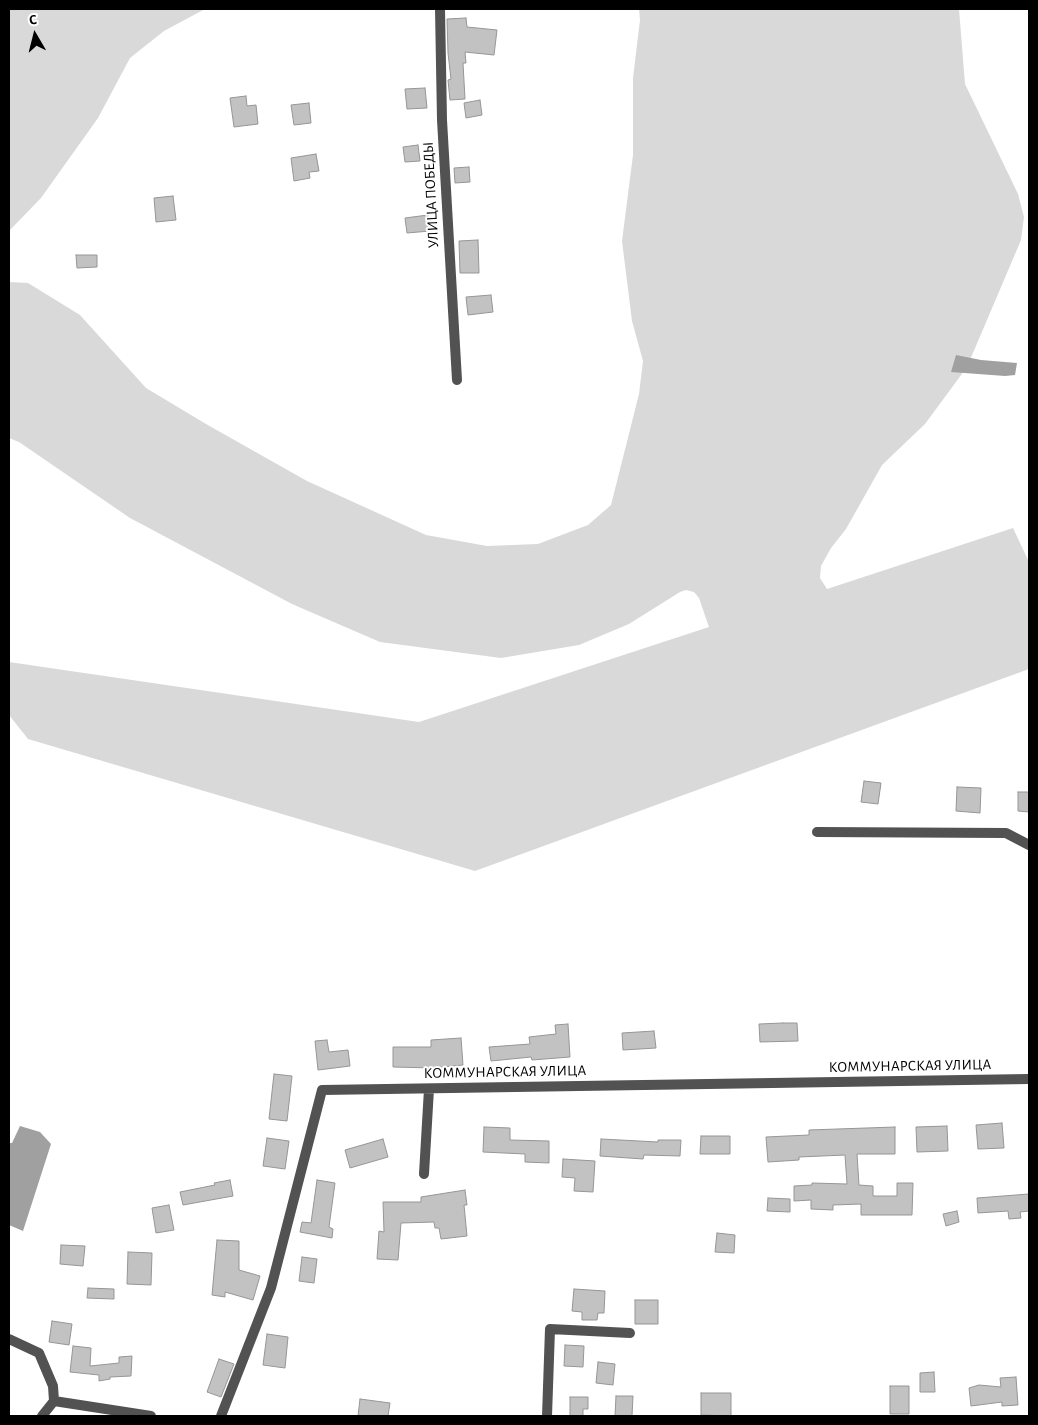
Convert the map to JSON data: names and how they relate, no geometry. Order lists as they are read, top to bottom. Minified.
{"streets":{"street":["УЛИЦА ПОБЕДЫ","КОММУНАРСКАЯ УЛИЦА"]},"north":"top"}
